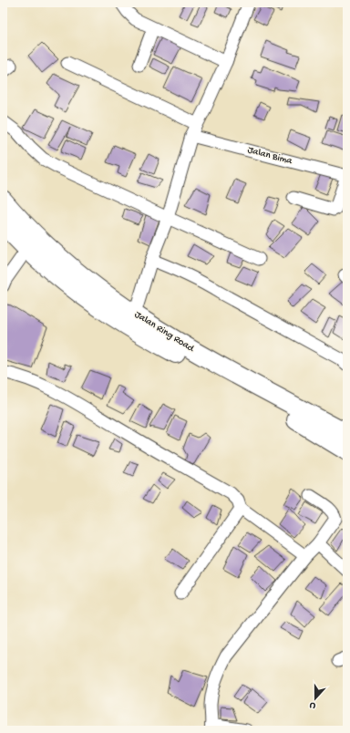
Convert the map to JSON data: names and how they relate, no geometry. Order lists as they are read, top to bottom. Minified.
{"streets":{"highway":["Jalan Ring Road"],"street":["Jalan Bima"]},"north":"bottom"}
